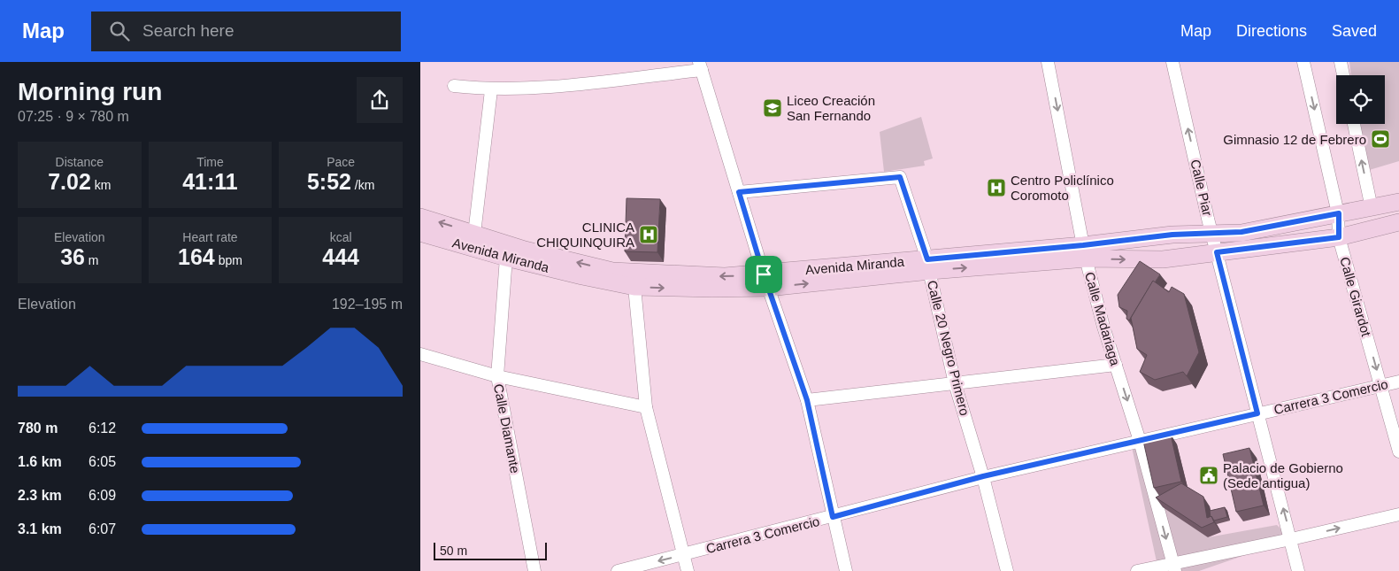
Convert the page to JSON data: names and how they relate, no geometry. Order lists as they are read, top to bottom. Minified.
{"streets":{"main road":["Avenida Miranda"],"street":["Calle Piar","Calle Girardot","Calle Madariaga","Calle 20 Negro Primero","Carrera 3 Comercio","Calle Diamante"]},"crossings":[["Calle Piar","Avenida Miranda"],["Calle Piar","Carrera 3 Comercio"],["Avenida Miranda","Calle Girardot"],["Avenida Miranda","Calle Madariaga"],["Avenida Miranda","Calle 20 Negro Primero"],["Avenida Miranda","Calle Diamante"],["Calle Girardot","Carrera 3 Comercio"],["Calle Madariaga","Carrera 3 Comercio"],["Calle 20 Negro Primero","Carrera 3 Comercio"]],"one_way":["Calle Piar","Calle Madariaga"],"places":{"school or university":["Liceo Creación San Fernando"],"sports":["Gimnasio 12 de Febrero"],"hospital":["Centro Policlínico Coromoto","CLINICA CHIQUINQUIRA"],"public building":["Palacio de Gobierno (Sede antigua)"]},"scale_bar":"50 m","page":{"header":"Map","search":"Search here","nav":["Map","Directions","Saved"],"heading":["Morning run","07:25 · 9 × 780 m"],"stats":[["Distance","7.02 km"],["Time","41:11"],["Pace","5:52 /km"],["Elevation","36 m"],["Heart rate","164 bpm"],["kcal","444"]],"chart":["Elevation","192–195 m"],"list":[{"name":"780 m","note":"6:12"},{"name":"1.6 km","note":"6:05"},{"name":"2.3 km","note":"6:09"},{"name":"3.1 km","note":"6:07"}],"scale":"50 m"}}
